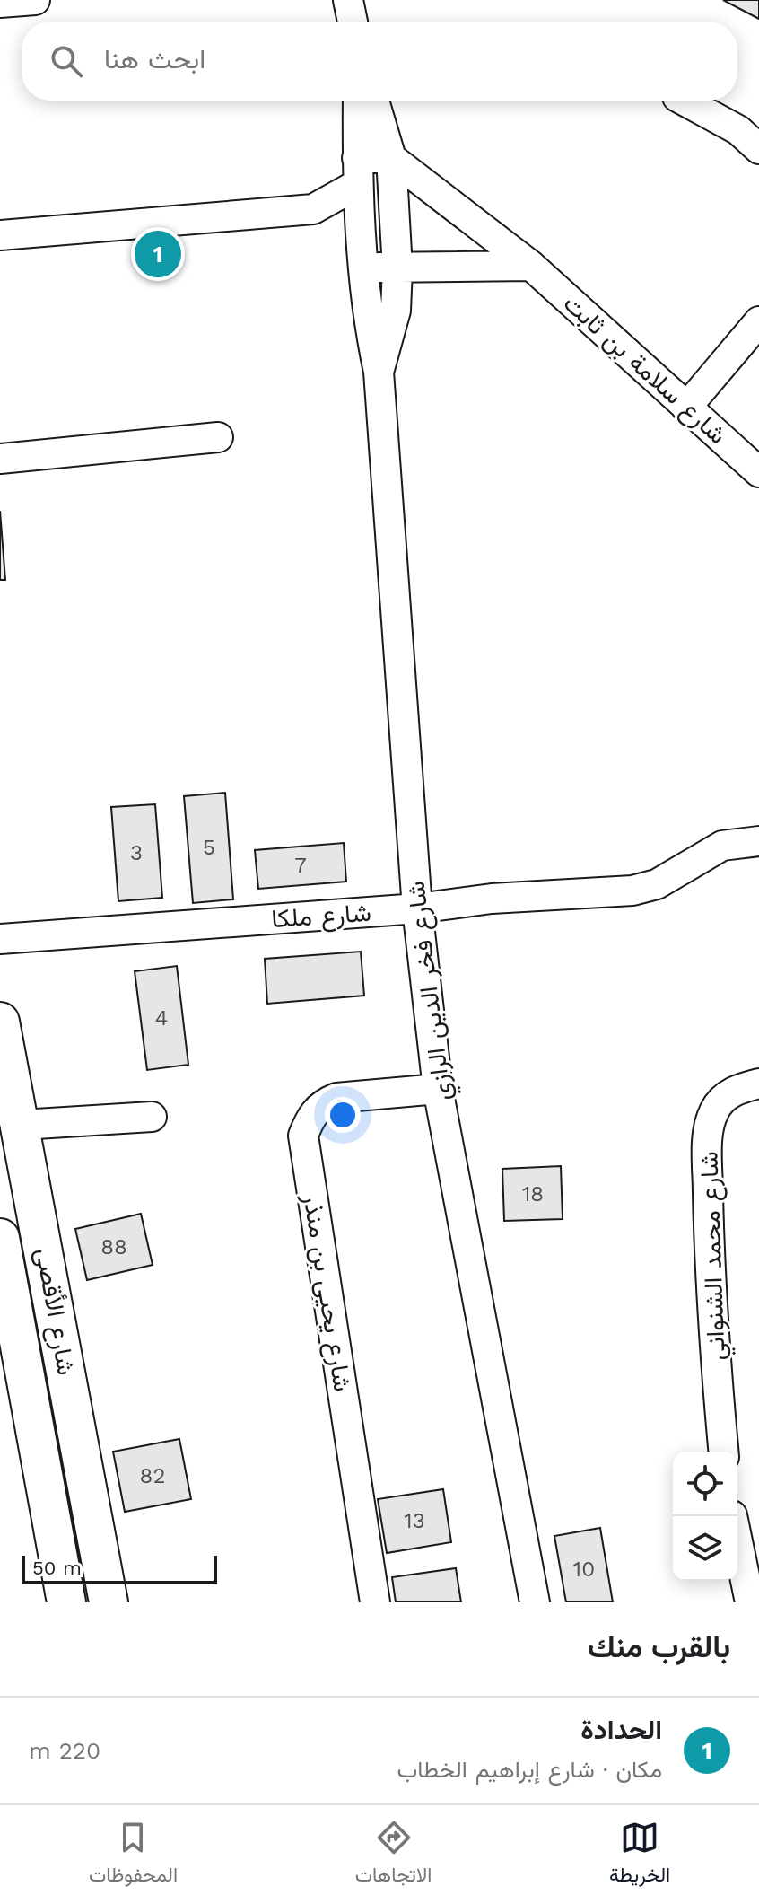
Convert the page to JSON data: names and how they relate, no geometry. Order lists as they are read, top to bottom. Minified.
{"streets":{"main road":["شارع الأقصى"],"street":["شارع سلامة بن ثابت","شارع ملكا","شارع فخر الدين الرازي","شارع محمد الشنواني","شارع يحيى بن منذر"]},"crossings":[["شارع سلامة بن ثابت","شارع فخر الدين الرازي"],["شارع ملكا","شارع فخر الدين الرازي"],["شارع فخر الدين الرازي","شارع يحيى بن منذر"]],"house_numbers":["5","3","7","4","18","88","82","13","10"],"scale_bar":"50 m","page":{"search":"ابحث هنا","pins":"1","scale":"50 m","heading":"بالقرب منك","list":[{"mark":"1","name":"الحدادة","note":"مكان · شارع إبراهيم الخطاب","value":"220 m"}],"nav":["الخريطة","الاتجاهات","المحفوظات"]}}
